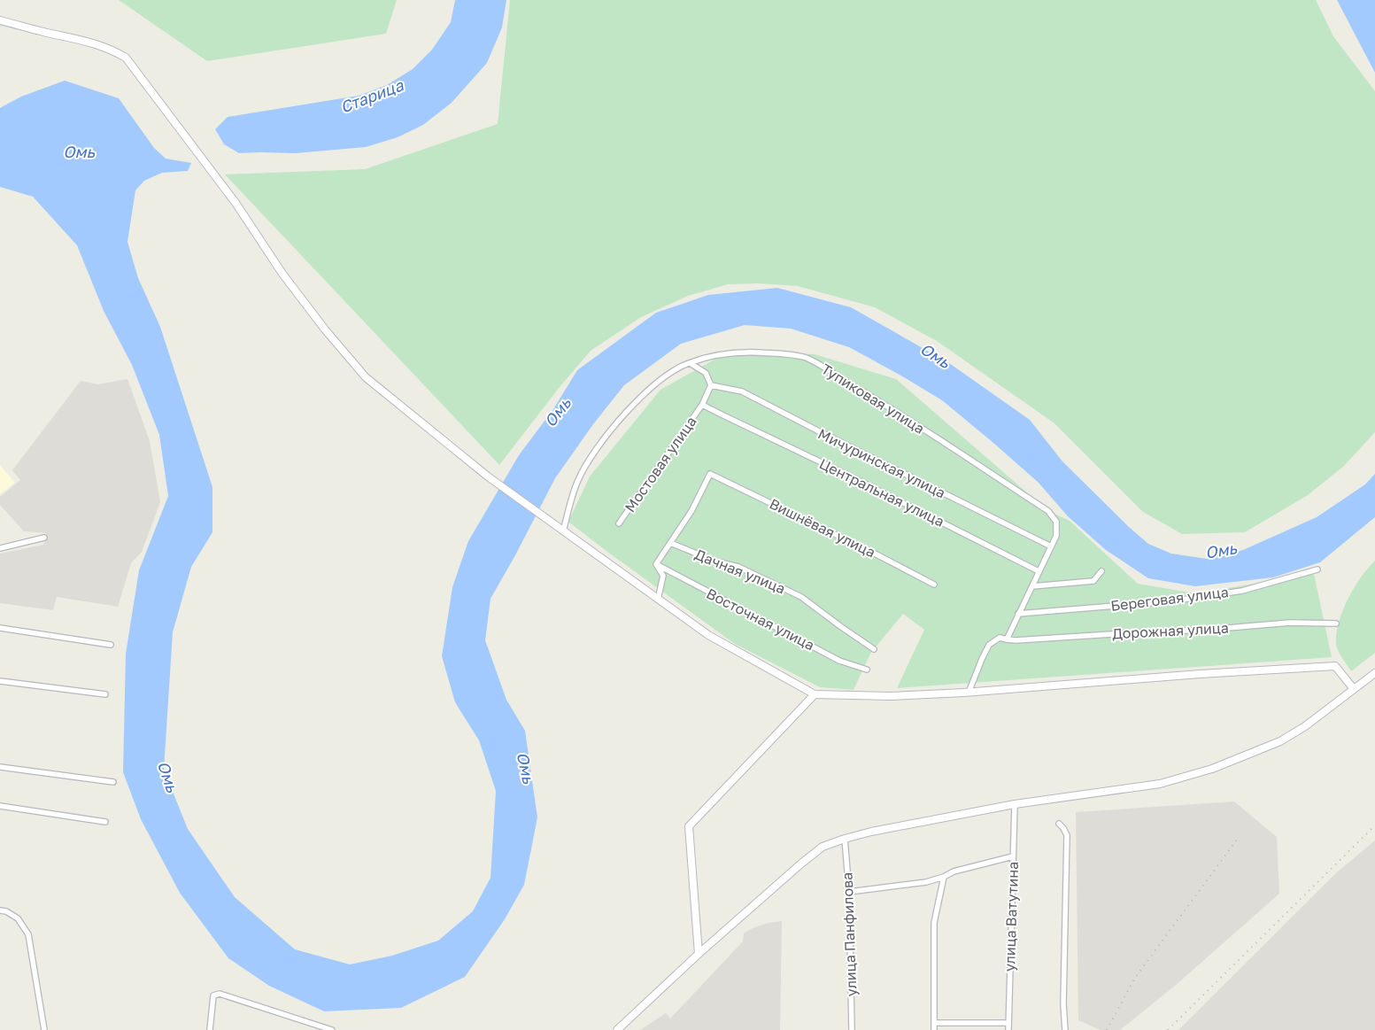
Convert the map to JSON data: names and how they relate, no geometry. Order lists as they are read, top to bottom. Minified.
{"streets":{"street":["Тупиковая улица","Мичуринская улица","Мостовая улица","Центральная улица","Вишнёвая улица","Дачная улица","Береговая улица","Восточная улица","Дорожная улица","улица Ватутина","улица Панфилова"]},"crossings":[["Тупиковая улица","Мичуринская улица"],["Мичуринская улица","Мостовая улица"],["Мостовая улица","Центральная улица"],["Вишнёвая улица","Дачная улица"]],"water":["Старица","Омь"]}
